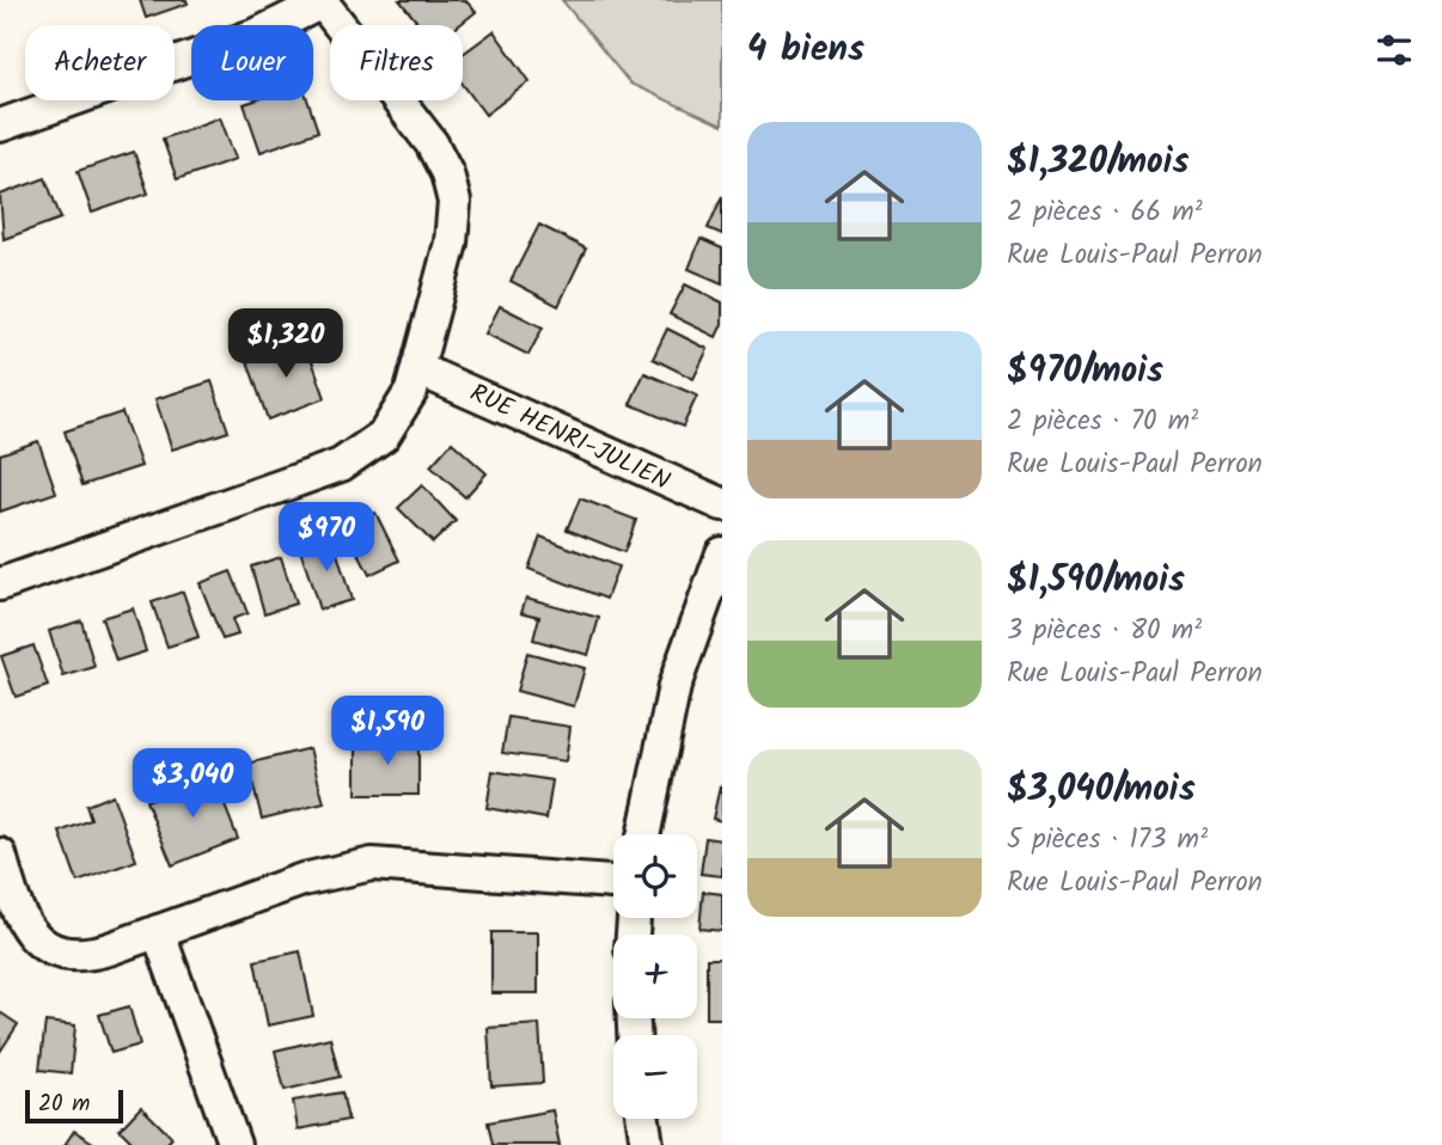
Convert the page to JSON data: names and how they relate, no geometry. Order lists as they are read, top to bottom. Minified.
{"streets":{"street":["RUE HENRI-JULIEN"]},"scale_bar":"20 m","page":{"heading":"4 biens","chip":["Acheter","Louer","Filtres"],"list":[{"name":"$1,320/mois","note":"2 pièces · 66 m² · Rue Louis-Paul Perron"},{"name":"$970/mois","note":"2 pièces · 70 m² · Rue Louis-Paul Perron"},{"name":"$1,590/mois","note":"3 pièces · 80 m² · Rue Louis-Paul Perron"},{"name":"$3,040/mois","note":"5 pièces · 173 m² · Rue Louis-Paul Perron"}],"price":["$1,320","$970","$1,590","$3,040"],"map_buttons":["+","−"],"scale":"20 m"}}
